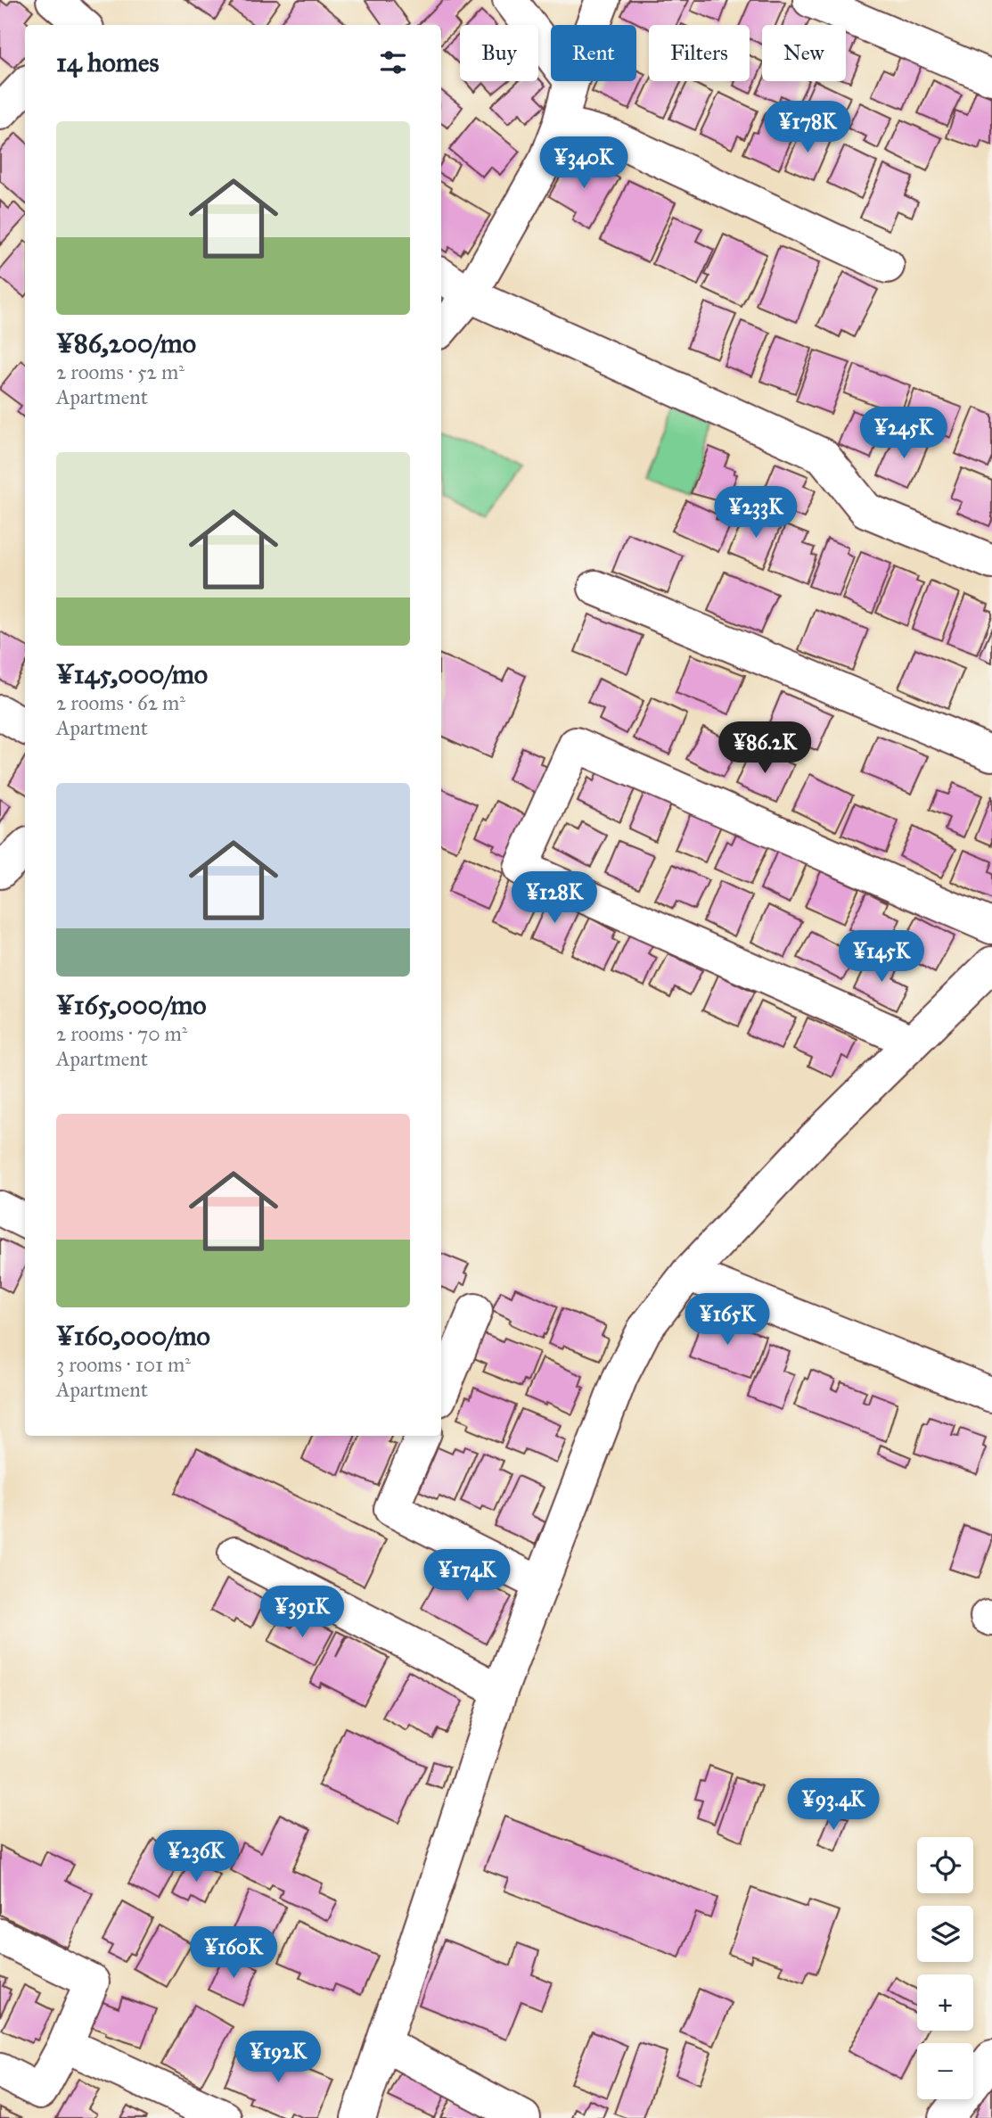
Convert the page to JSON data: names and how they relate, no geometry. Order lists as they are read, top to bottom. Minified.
{"page":{"chip":["Buy","Rent","Filters","New"],"heading":"14 homes","list":[{"name":"¥86,200/mo","note":"2 rooms · 52 m² · Apartment"},{"name":"¥145,000/mo","note":"2 rooms · 62 m² · Apartment"},{"name":"¥165,000/mo","note":"2 rooms · 70 m² · Apartment"},{"name":"¥160,000/mo","note":"3 rooms · 101 m² · Apartment"}],"price":["¥178K","¥340K","¥245K","¥233K","¥86.2K","¥128K","¥145K","¥165K","¥174K","¥391K","¥93.4K","¥236K","¥160K","¥192K"],"map_buttons":["+","−"]}}
